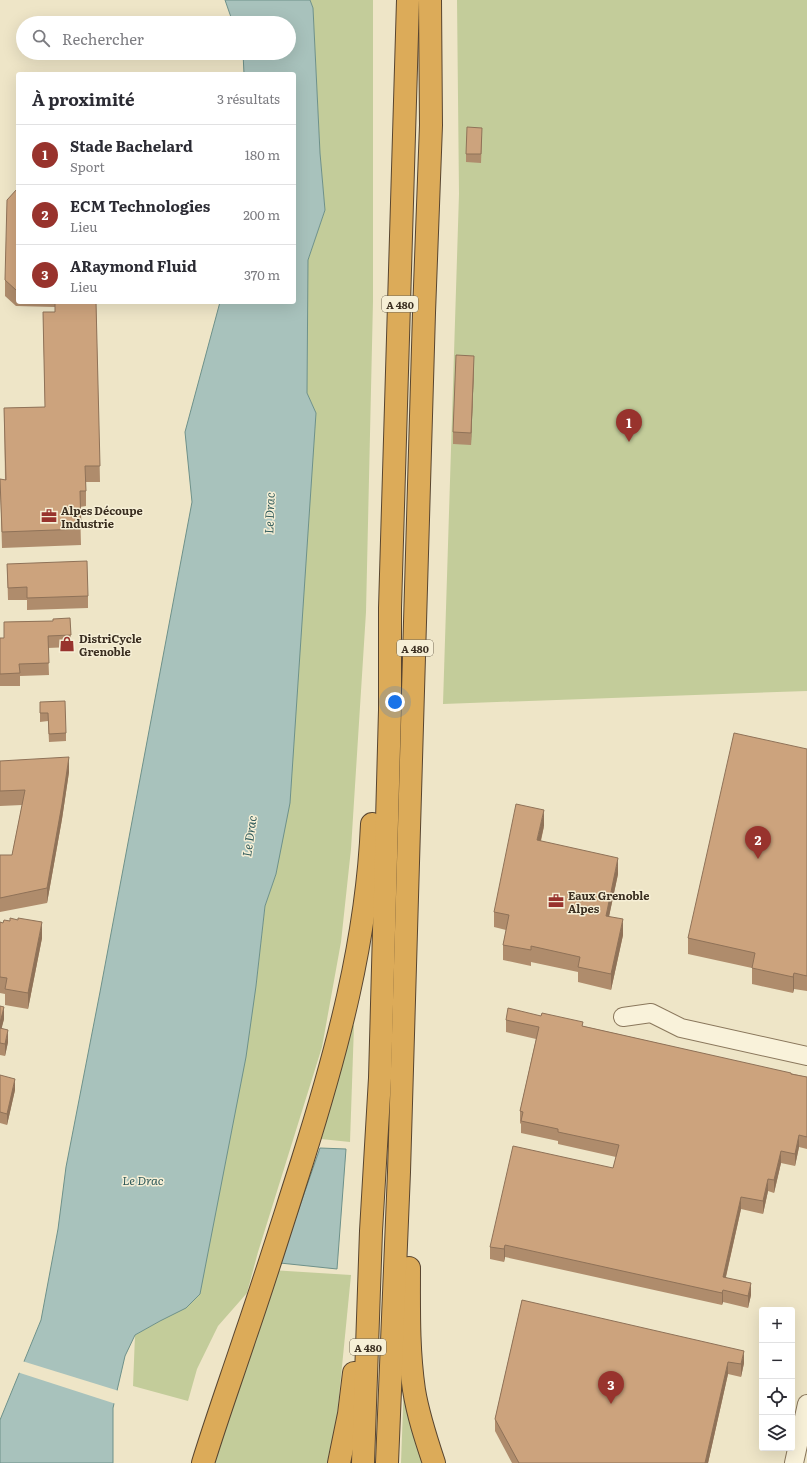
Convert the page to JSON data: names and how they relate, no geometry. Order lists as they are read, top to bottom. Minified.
{"streets":{"highway":["A 480"]},"water":["Le Drac"],"places":{"office":["Alpes Découpe Industrie","Eaux Grenoble Alpes"],"shop":["DistriCycle Grenoble"]},"page":{"search":"Rechercher","heading":["À proximité","3 résultats"],"list":[{"mark":"1","name":"Stade Bachelard","note":"Sport","value":"180 m"},{"mark":"2","name":"ECM Technologies","note":"Lieu","value":"200 m"},{"mark":"3","name":"ARaymond Fluid","note":"Lieu","value":"370 m"}],"pins":["1","2","3"],"map_buttons":["+","−"]}}
